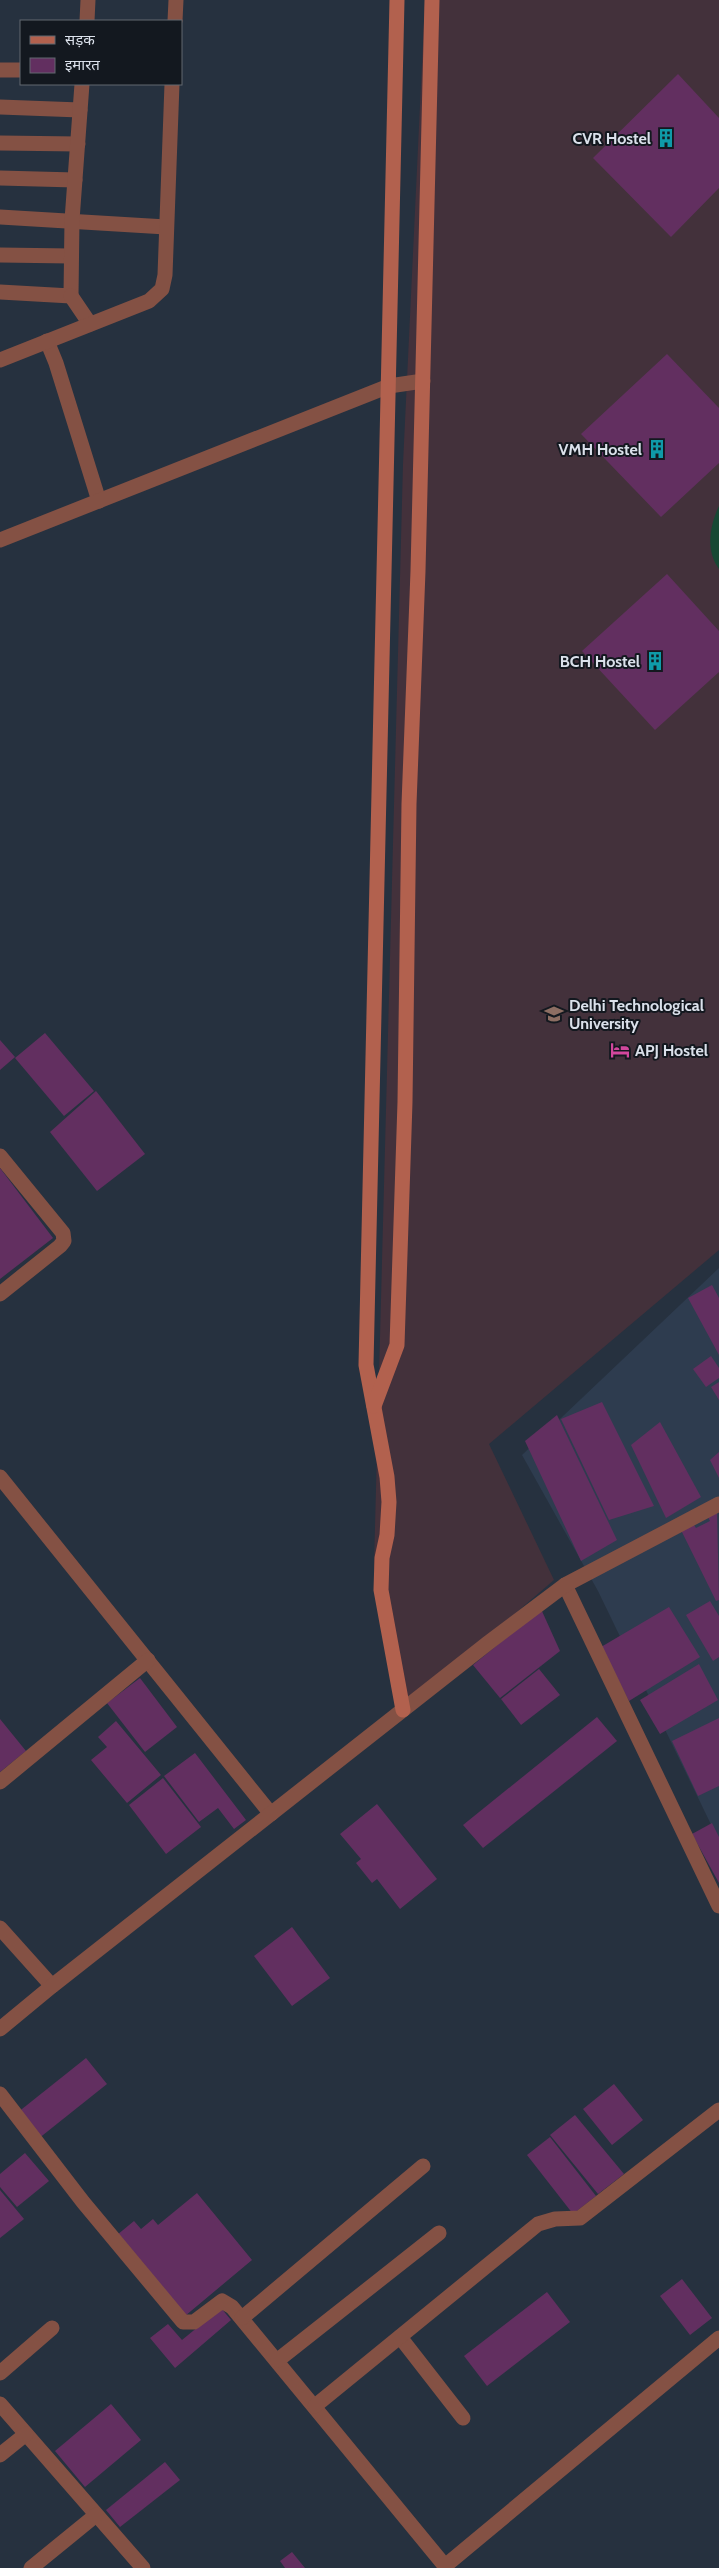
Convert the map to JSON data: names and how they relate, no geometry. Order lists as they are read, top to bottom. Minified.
{"places":{"building":["CVR Hostel","VMH Hostel","BCH Hostel"],"school or university":["Delhi Technological University"],"hotel":["APJ Hostel"]},"legend":["सड़क","इमारत"]}
